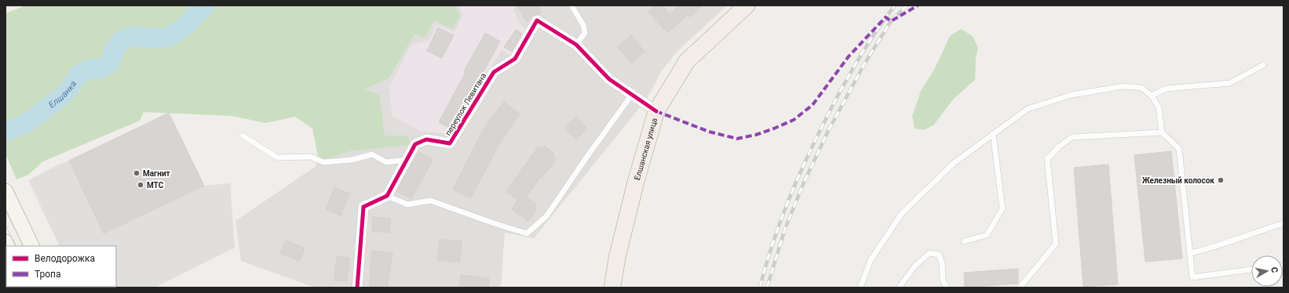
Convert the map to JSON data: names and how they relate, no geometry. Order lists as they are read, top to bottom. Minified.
{"streets":{"main road":["Елшанская улица"],"street":["переулок Левитана"]},"water":["Елшанка"],"places":["Магнит","Железный колосок","МТС"],"legend":["Велодорожка","Тропа"],"north":"right"}
